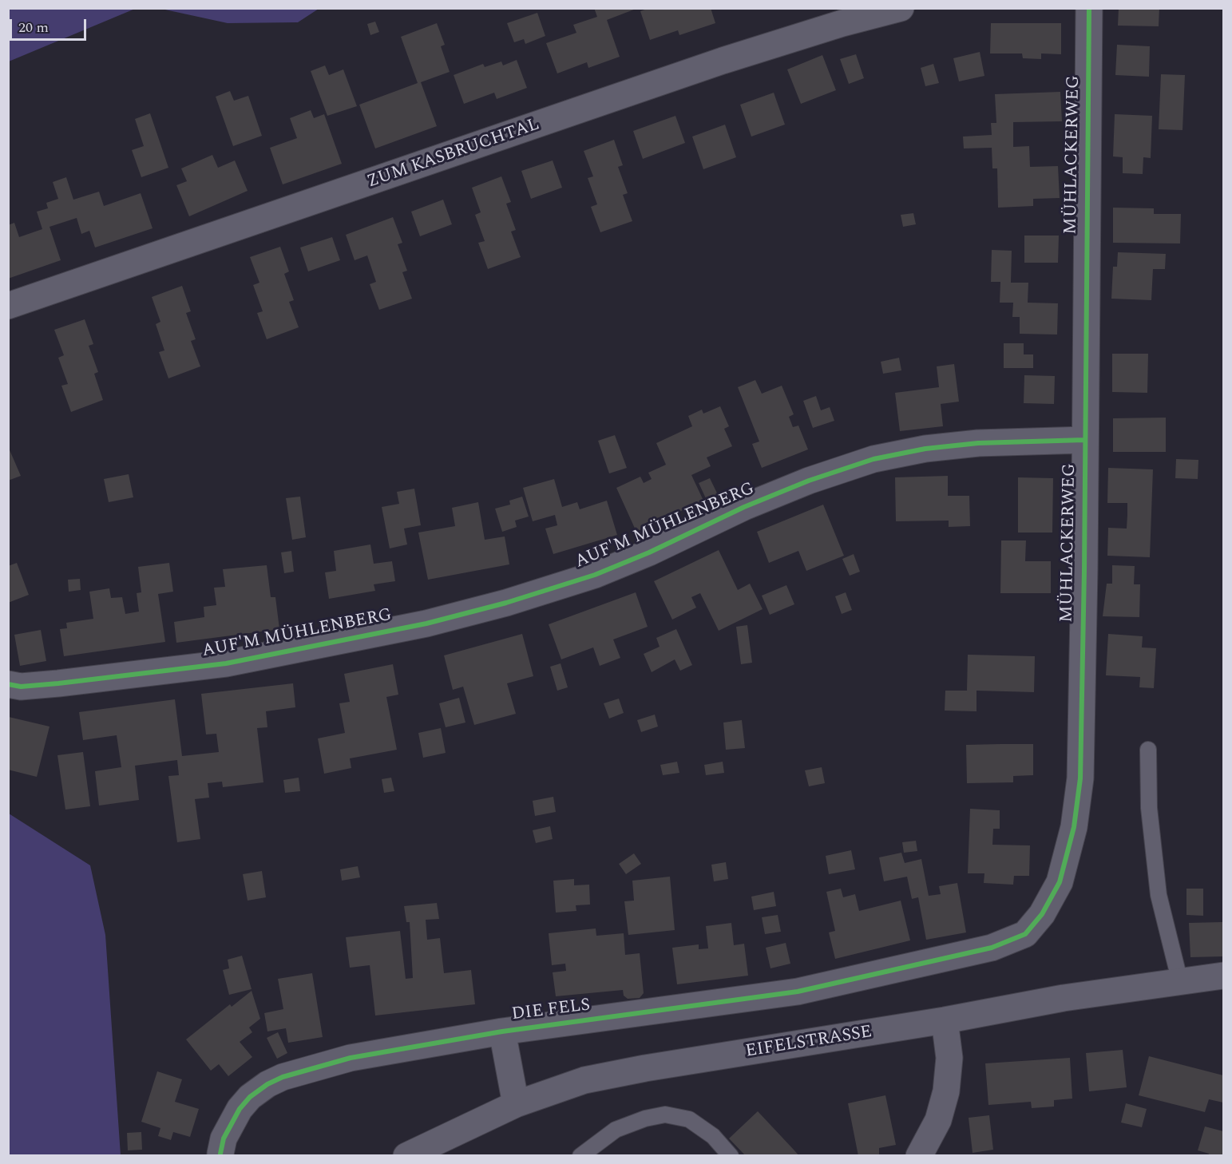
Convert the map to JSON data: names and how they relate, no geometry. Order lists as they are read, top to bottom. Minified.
{"streets":{"street":["ZUM KASBRUCHTAL","MÜHLACKERWEG","AUF'M MÜHLENBERG","DIE FELS","EIFELSTRASSE"]},"crossings":[["MÜHLACKERWEG","AUF'M MÜHLENBERG"],["MÜHLACKERWEG","DIE FELS"],["DIE FELS","EIFELSTRASSE"]],"scale_bar":"20 m"}
